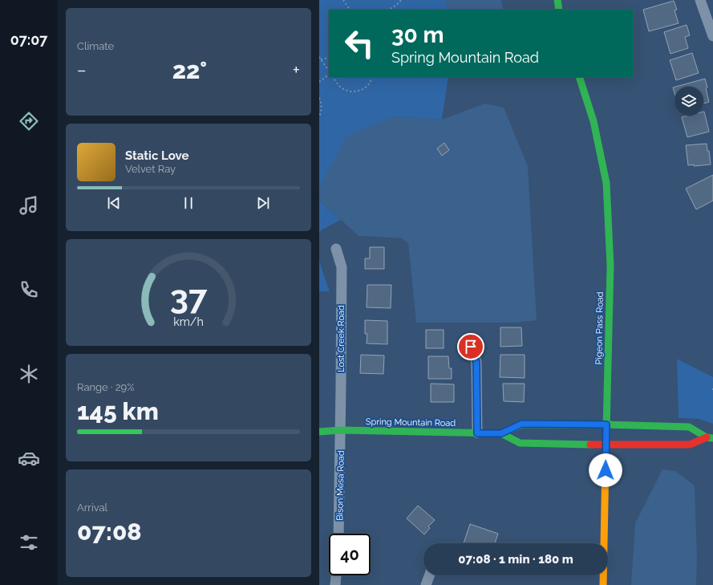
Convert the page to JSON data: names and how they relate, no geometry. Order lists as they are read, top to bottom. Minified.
{"streets":{"street":["Pigeon Pass Road","Lost Creek Road","Spring Mountain Road","Bison Mesa Road"]},"crossings":[["Pigeon Pass Road","Spring Mountain Road"],["Lost Creek Road","Spring Mountain Road"],["Lost Creek Road","Bison Mesa Road"],["Spring Mountain Road","Bison Mesa Road"]],"page":{"tabs":"07:07","tile":["Climate",["Range · 29%","145 km"],["Arrival","07:08"]],"turn":["30 m","Spring Mountain Road"],"heat":["−","22°","+"],"song":["Static Love","Velvet Ray"],"limit":"40","trip":"07:08 · 1 min · 180 m","gauge":["37","km/h"]}}
